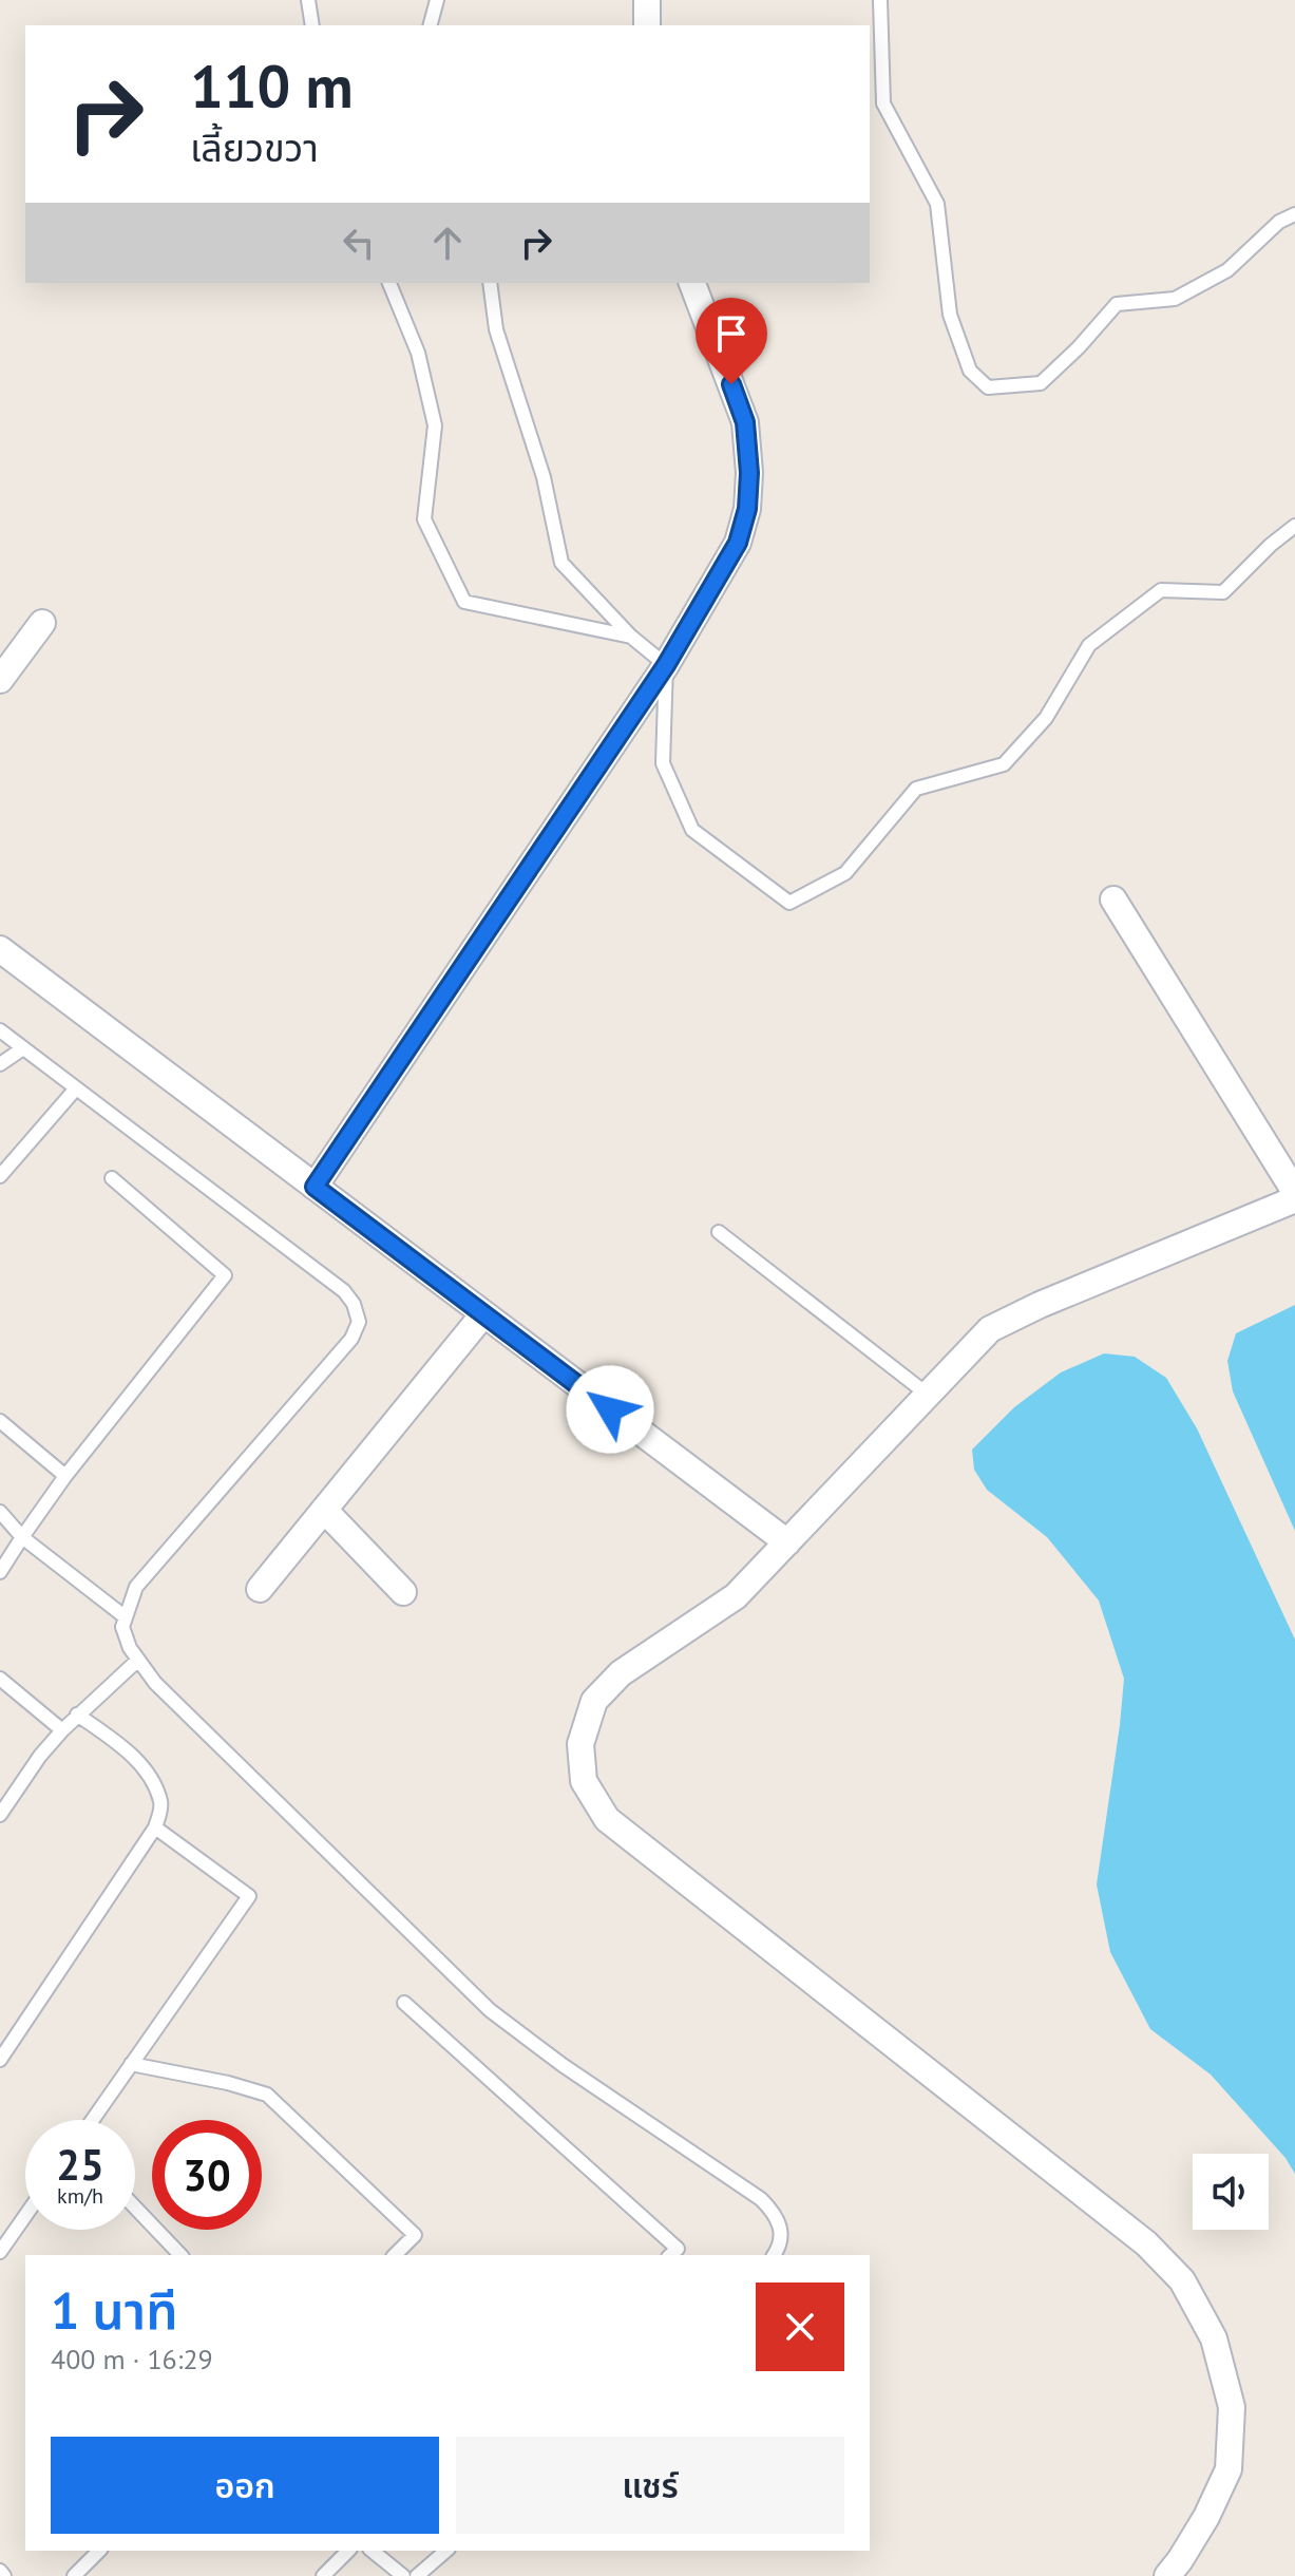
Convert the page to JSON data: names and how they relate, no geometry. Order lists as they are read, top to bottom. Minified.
{"page":{"turn":["110 m","เลี้ยวขวา"],"speed":"25 km/h","limit":"30","heading":["1 นาที","400 m · 16:29"],"buttons":["ออก","แชร์"]}}
